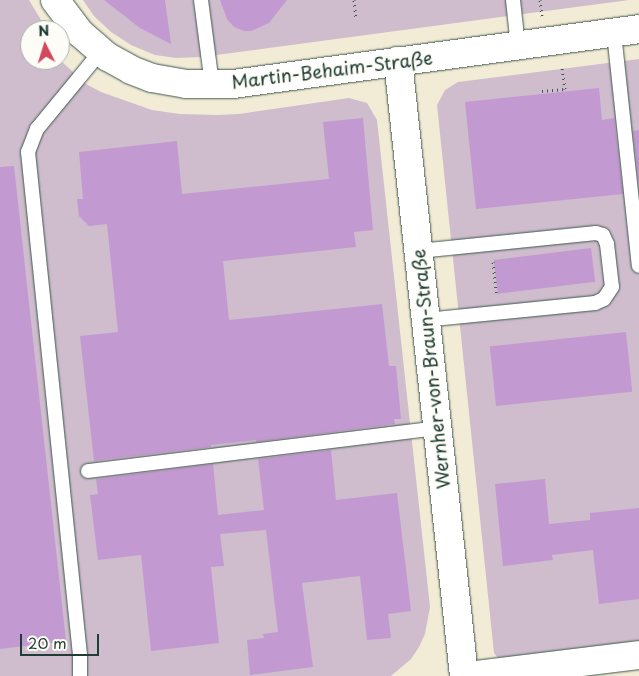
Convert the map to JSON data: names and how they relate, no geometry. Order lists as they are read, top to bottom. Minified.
{"streets":{"street":["Martin-Behaim-Straße","Wernher-von-Braun-Straße"]},"crossings":[["Martin-Behaim-Straße","Wernher-von-Braun-Straße"]],"scale_bar":"20 m","north":"top"}
